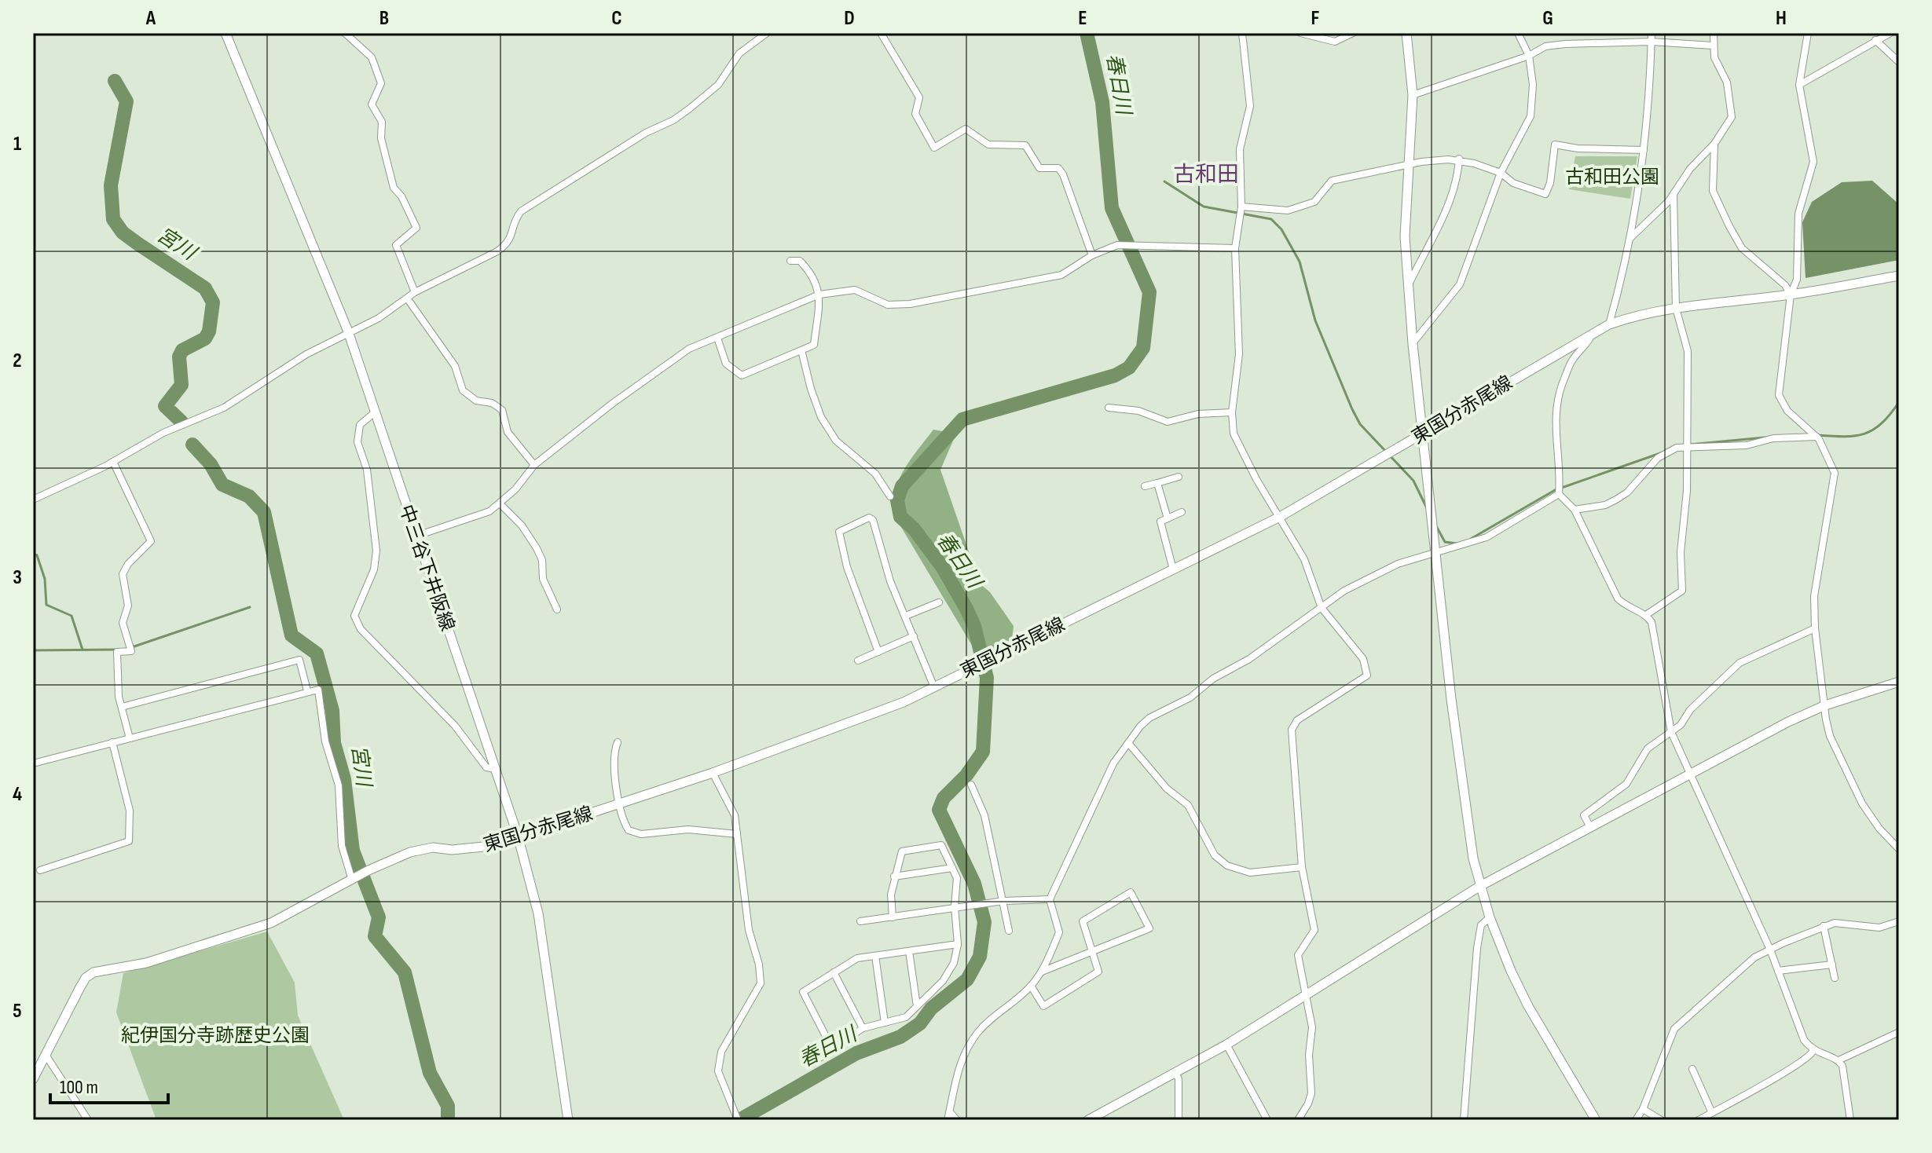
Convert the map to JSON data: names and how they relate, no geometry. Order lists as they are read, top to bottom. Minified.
{"streets":{"street":["東国分赤尾線","中三谷下井阪線"]},"crossings":[["東国分赤尾線","中三谷下井阪線"]],"districts":["古和田"],"water":["春日川","宮川"],"parks":["古和田公園","紀伊国分寺跡歴史公園"],"scale_bar":"100 m","grid":{"columns":["A","B","C","D","E","F","G","H"],"rows":["1","2","3","4","5"]}}
